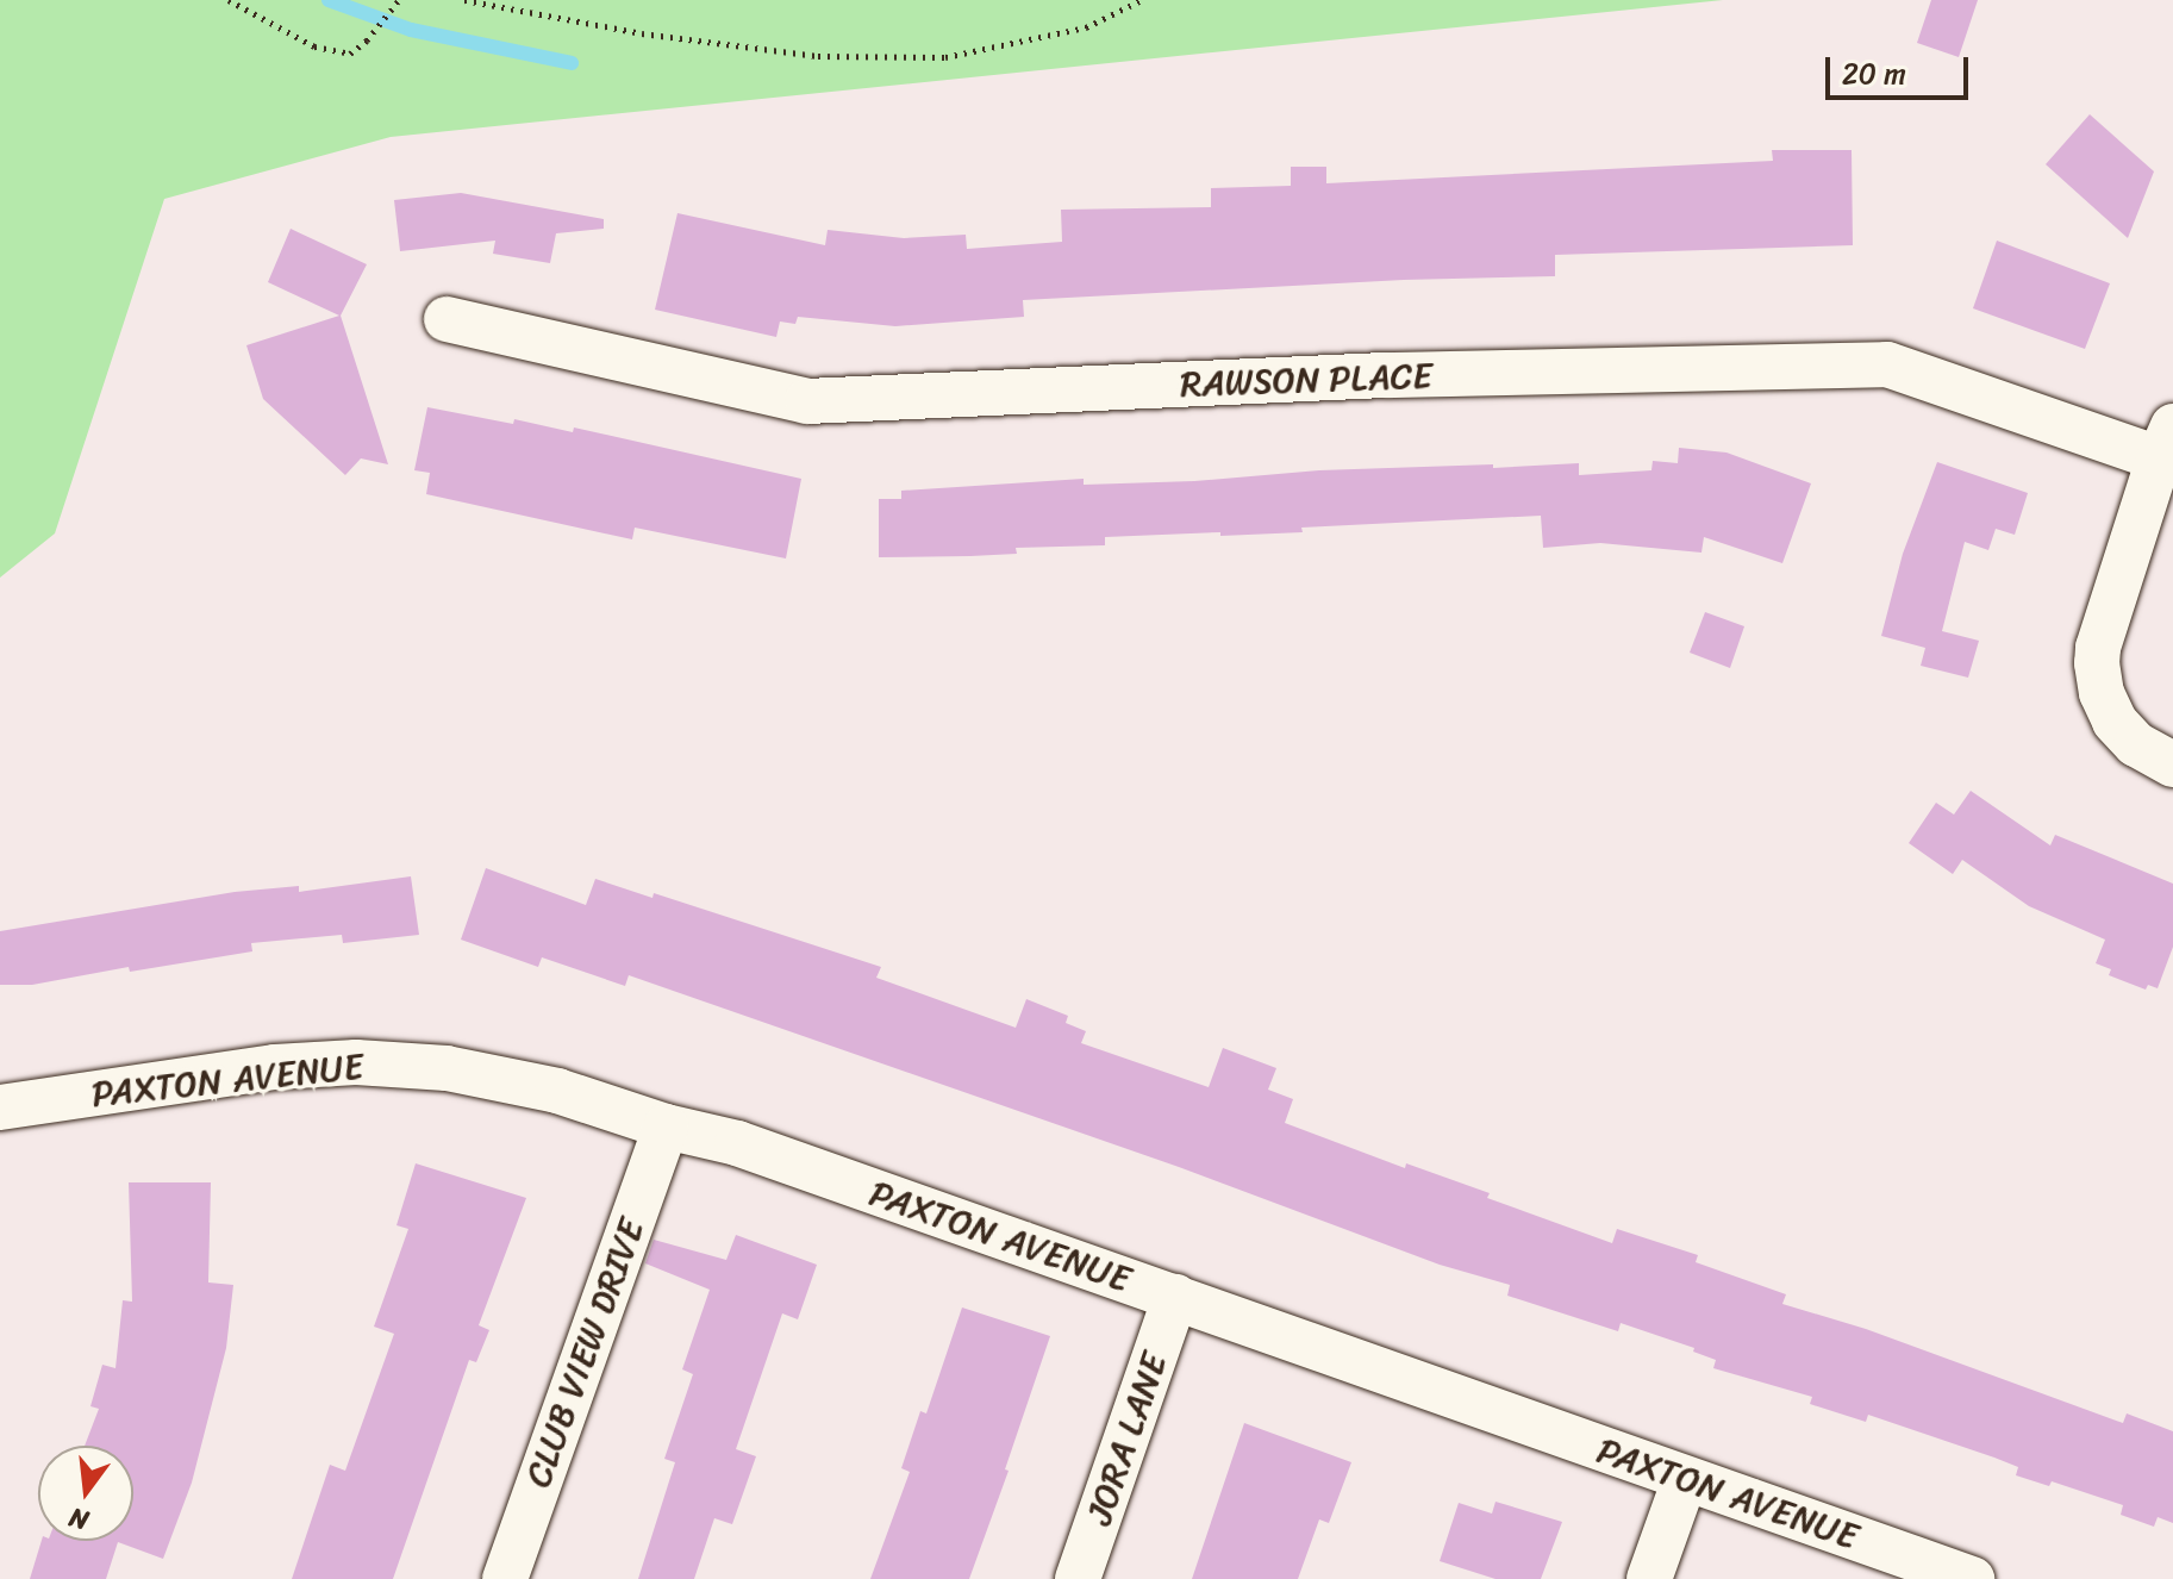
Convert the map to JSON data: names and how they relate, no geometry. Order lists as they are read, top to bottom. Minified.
{"streets":{"street":["RAWSON PLACE","PAXTON AVENUE","CLUB VIEW DRIVE","JORA LANE"]},"crossings":[["PAXTON AVENUE","CLUB VIEW DRIVE"],["PAXTON AVENUE","JORA LANE"]],"scale_bar":"20 m","north":"bottom"}
